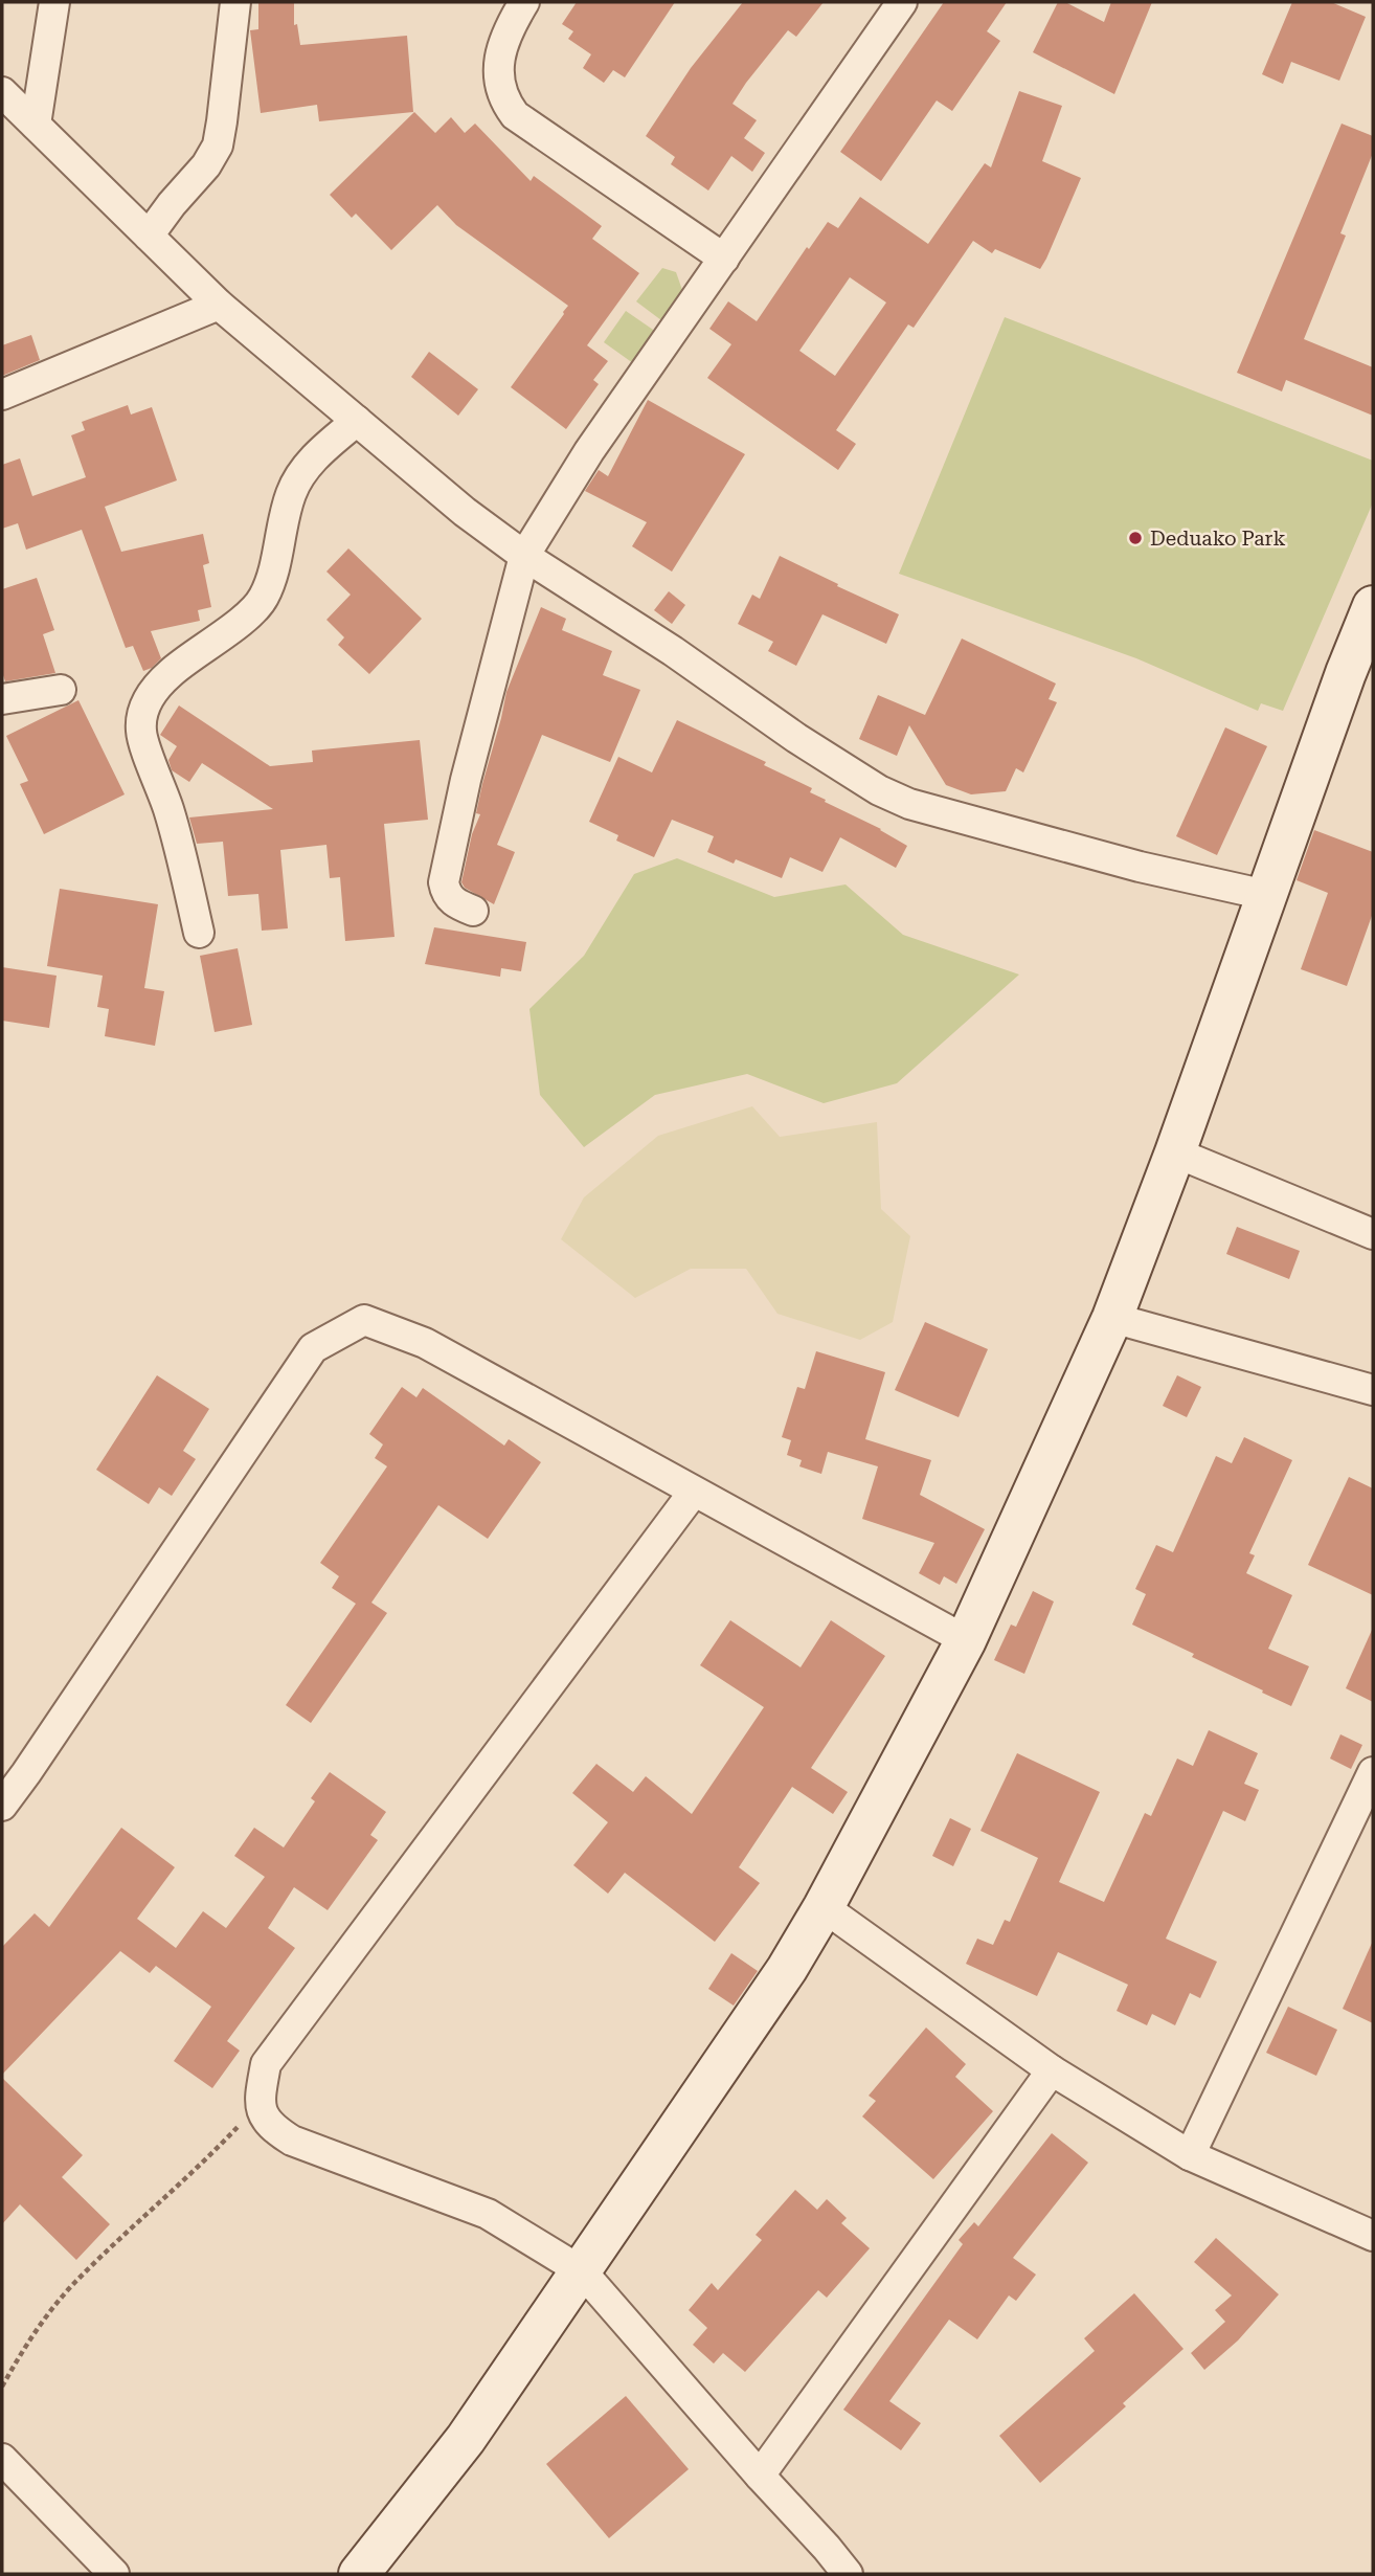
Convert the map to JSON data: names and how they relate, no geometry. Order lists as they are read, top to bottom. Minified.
{"places":["Deduako Park"]}
